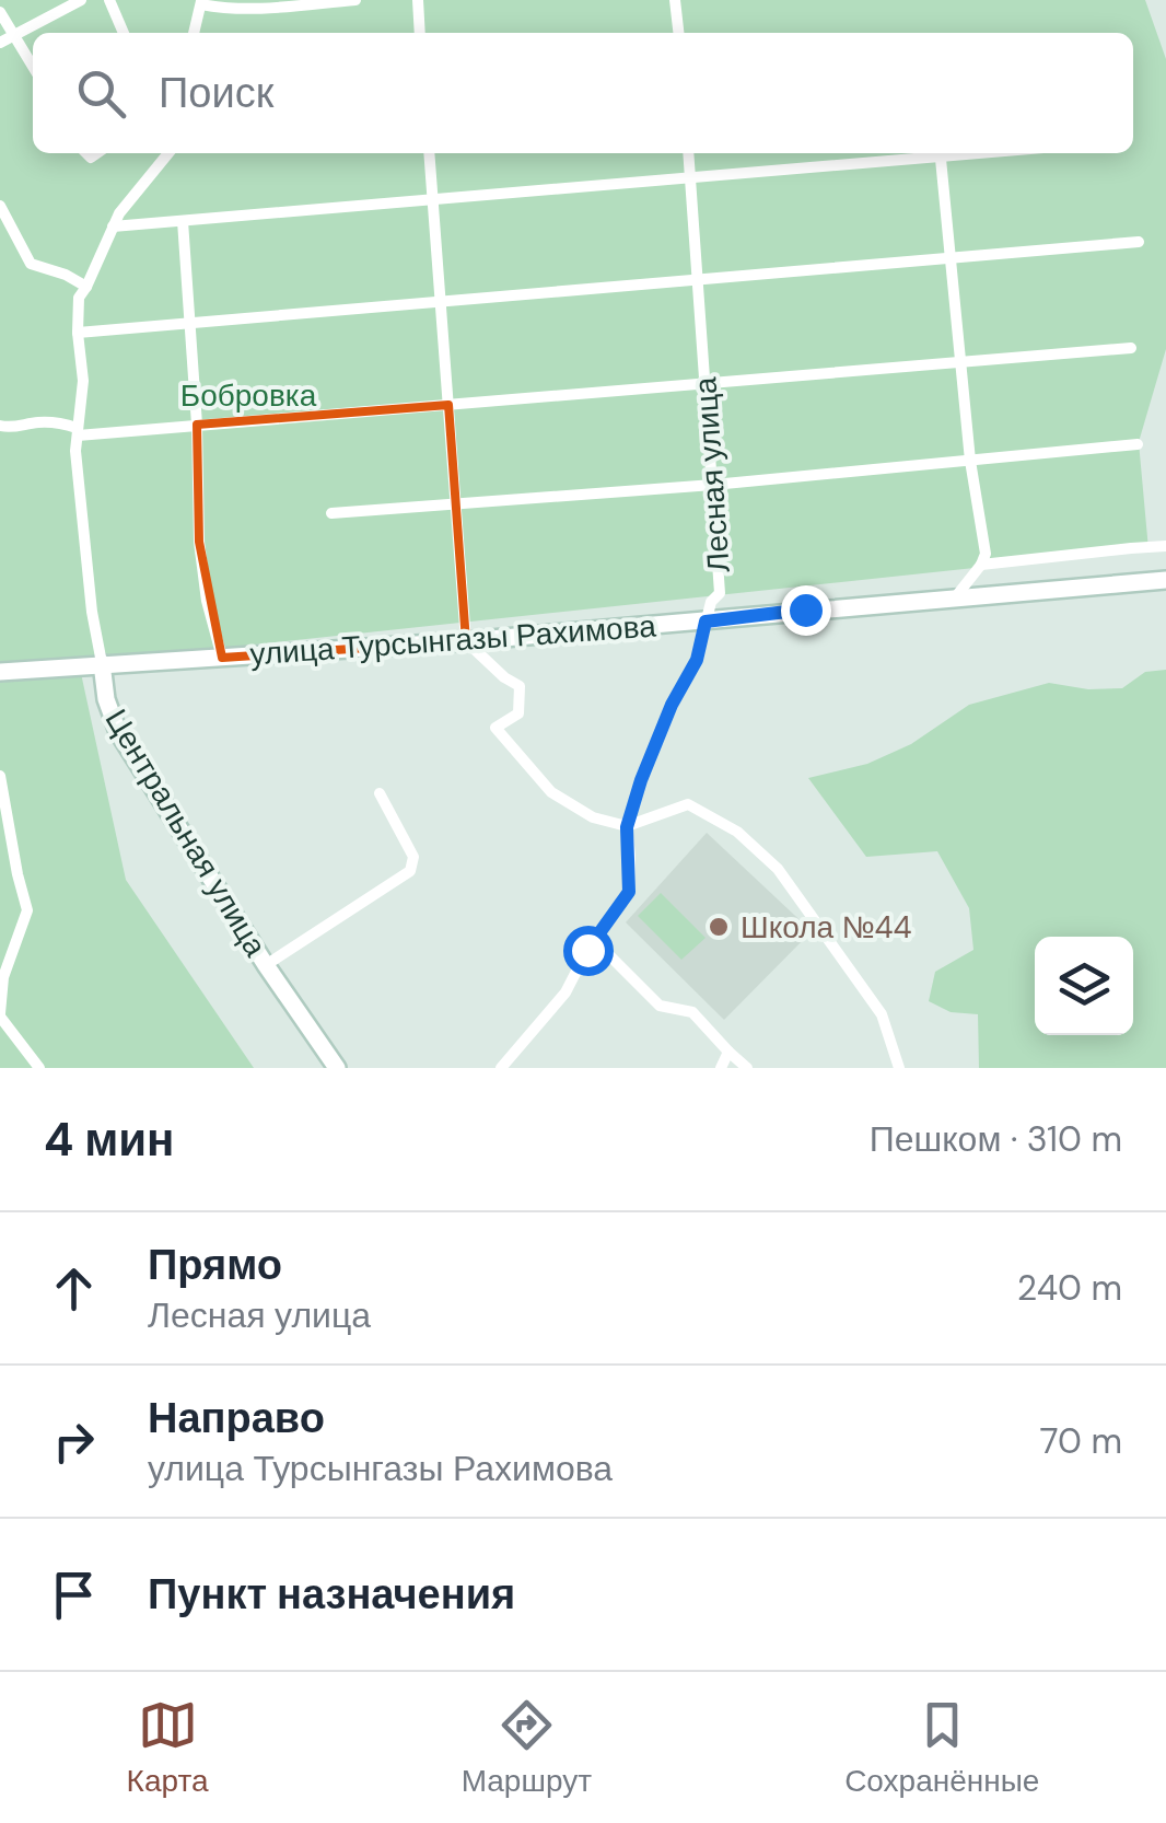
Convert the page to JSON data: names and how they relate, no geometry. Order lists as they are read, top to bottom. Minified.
{"streets":{"street":["Лесная улица","улица Турсынгазы Рахимова","Центральная улица"]},"crossings":[["Лесная улица","улица Турсынгазы Рахимова"],["улица Турсынгазы Рахимова","Центральная улица"]],"parks":["Бобровка"],"places":["Школа №44"],"page":{"search":"Поиск","heading":["4 мин","Пешком · 310 m"],"list":[["Прямо","Лесная улица","240 m"],["Направо","улица Турсынгазы Рахимова","70 m"],"Пункт назначения"],"nav":["Карта","Маршрут","Сохранённые"]}}
